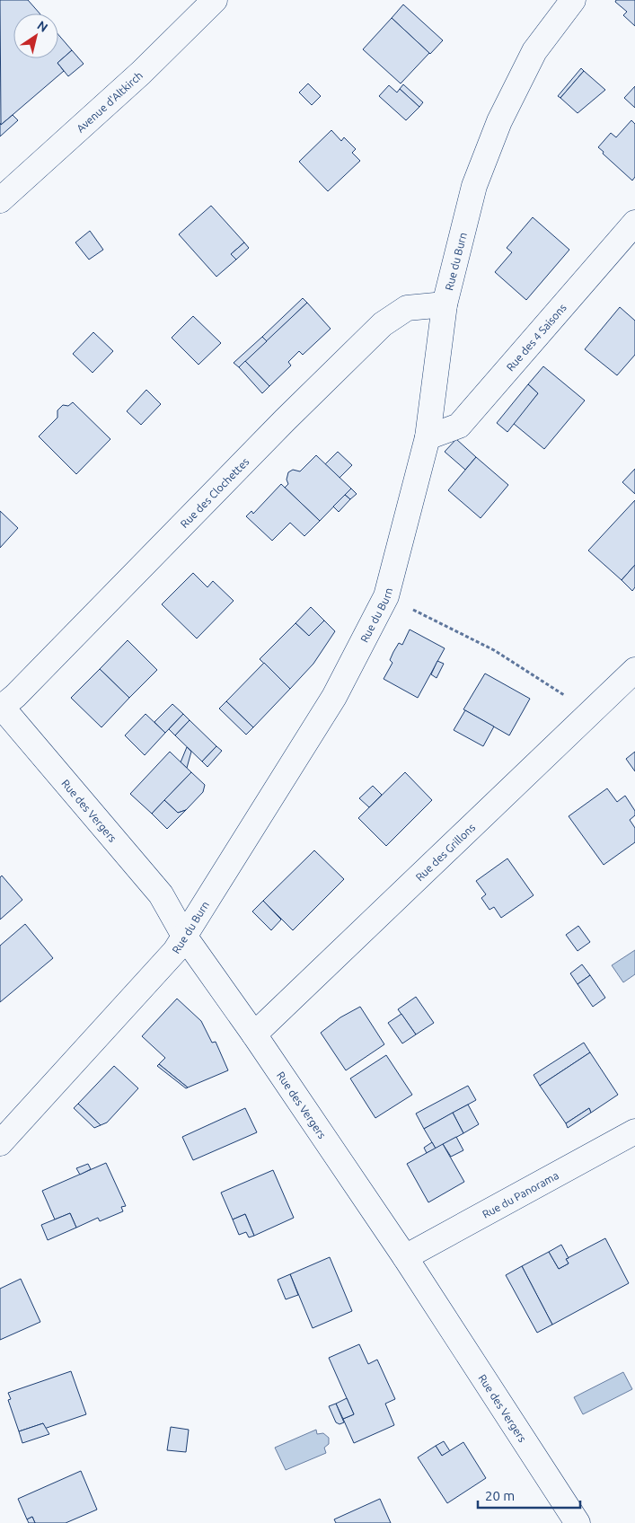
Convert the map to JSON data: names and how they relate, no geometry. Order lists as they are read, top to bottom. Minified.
{"streets":{"street":["Avenue d'Altkirch","Rue du Burn","Rue des 4 Saisons","Rue des Clochettes","Rue des Vergers","Rue des Grillons","Rue du Panorama"]},"crossings":[["Rue du Burn","Rue des 4 Saisons"],["Rue du Burn","Rue des Clochettes"],["Rue du Burn","Rue des Vergers"],["Rue des Clochettes","Rue des Vergers"],["Rue des Vergers","Rue des Grillons"],["Rue des Vergers","Rue du Panorama"]],"scale_bar":"20 m","north":"top right"}
